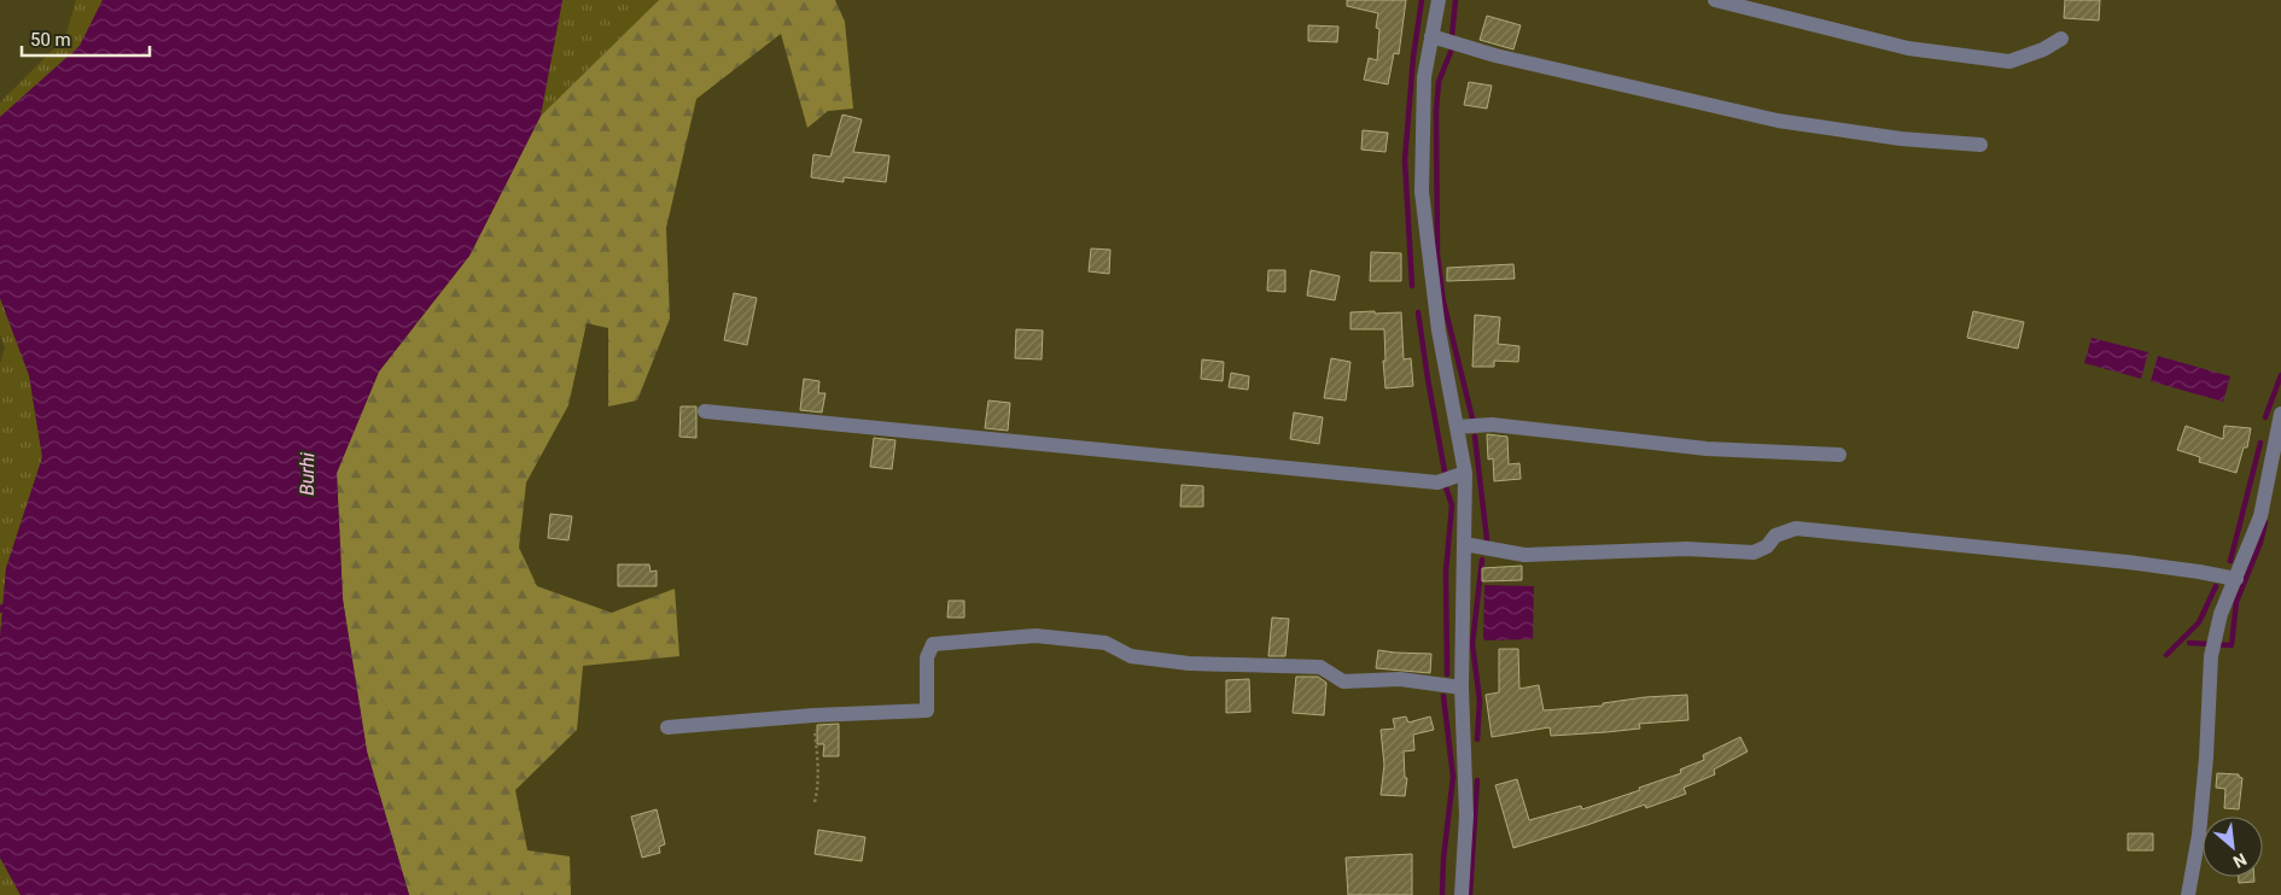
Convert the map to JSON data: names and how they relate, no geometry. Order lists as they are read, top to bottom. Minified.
{"water":["Burhi"],"scale_bar":"50 m","north":"bottom right"}
